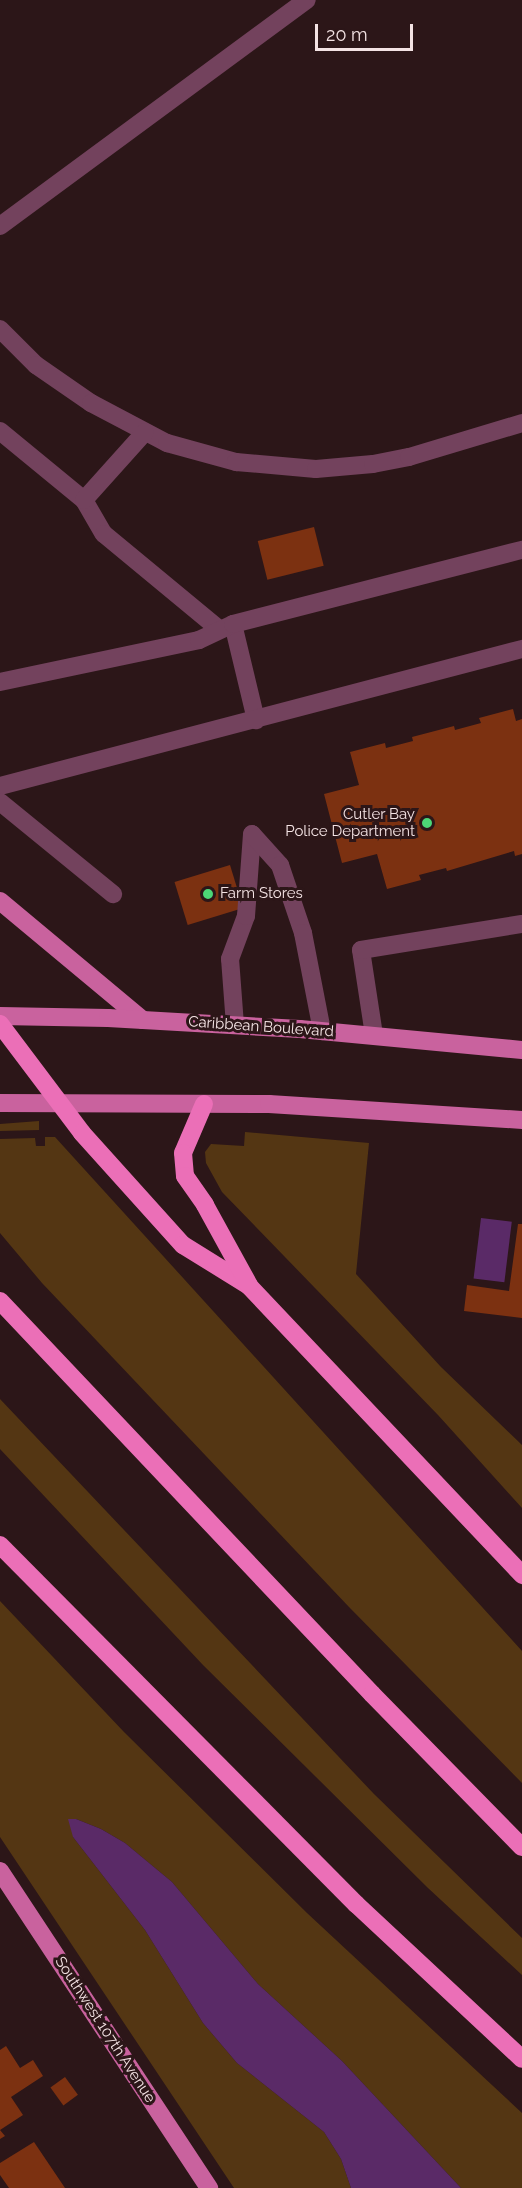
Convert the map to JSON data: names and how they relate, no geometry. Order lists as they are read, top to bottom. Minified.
{"streets":{"main road":["Caribbean Boulevard","Southwest 107th Avenue"]},"places":["Cutler Bay Police Department","Farm Stores"],"scale_bar":"20 m"}
